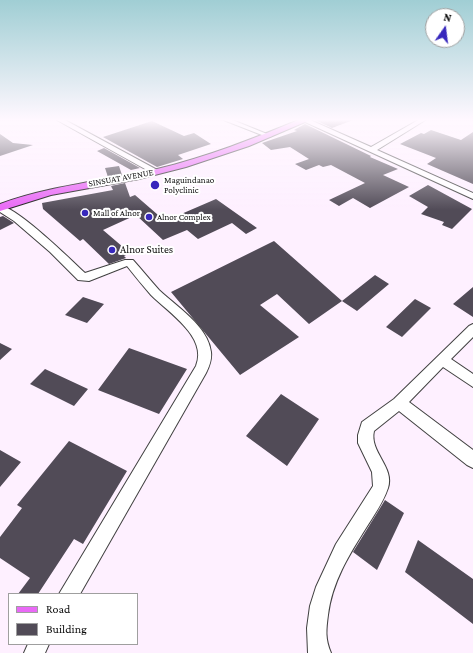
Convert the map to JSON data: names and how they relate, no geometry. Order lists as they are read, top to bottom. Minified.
{"streets":{"main road":["SINSUAT AVENUE"]},"places":["Maguindanao Polyclinic","Mall of Alnor","Alnor Complex","Alnor Suites"],"legend":["Road","Building"],"north":"top"}
